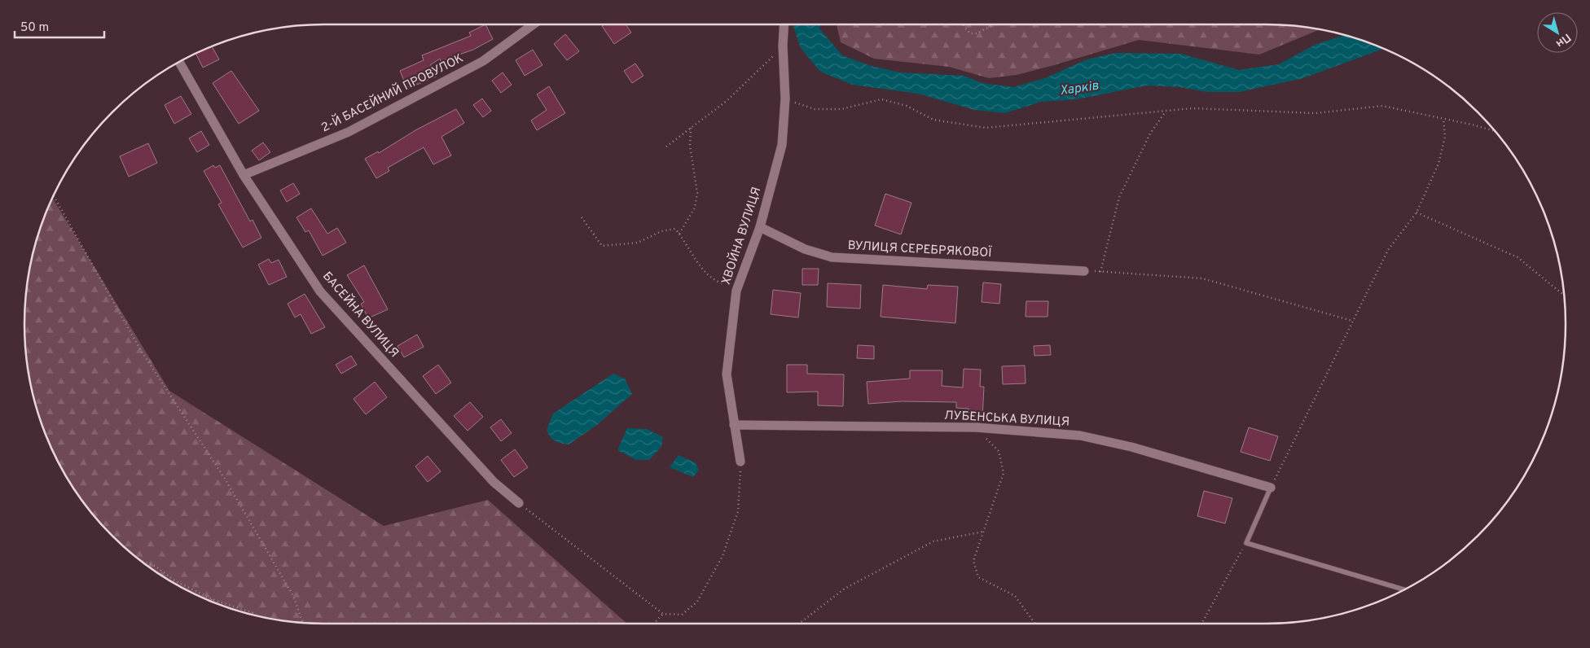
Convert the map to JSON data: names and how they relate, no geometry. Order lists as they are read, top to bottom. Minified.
{"streets":{"street":["2-Й БАСЕЙНИЙ ПРОВУЛОК","ХВОЙНА ВУЛИЦЯ","ВУЛИЦЯ СЕРЕБРЯКОВОЇ","БАСЕЙНА ВУЛИЦЯ","ЛУБEНСЬКА ВУЛИЦЯ"]},"crossings":[["2-Й БАСЕЙНИЙ ПРОВУЛОК","БАСЕЙНА ВУЛИЦЯ"],["ХВОЙНА ВУЛИЦЯ","ВУЛИЦЯ СЕРЕБРЯКОВОЇ"],["ХВОЙНА ВУЛИЦЯ","ЛУБEНСЬКА ВУЛИЦЯ"]],"water":["Харків"],"scale_bar":"50 m","north":"bottom right"}
